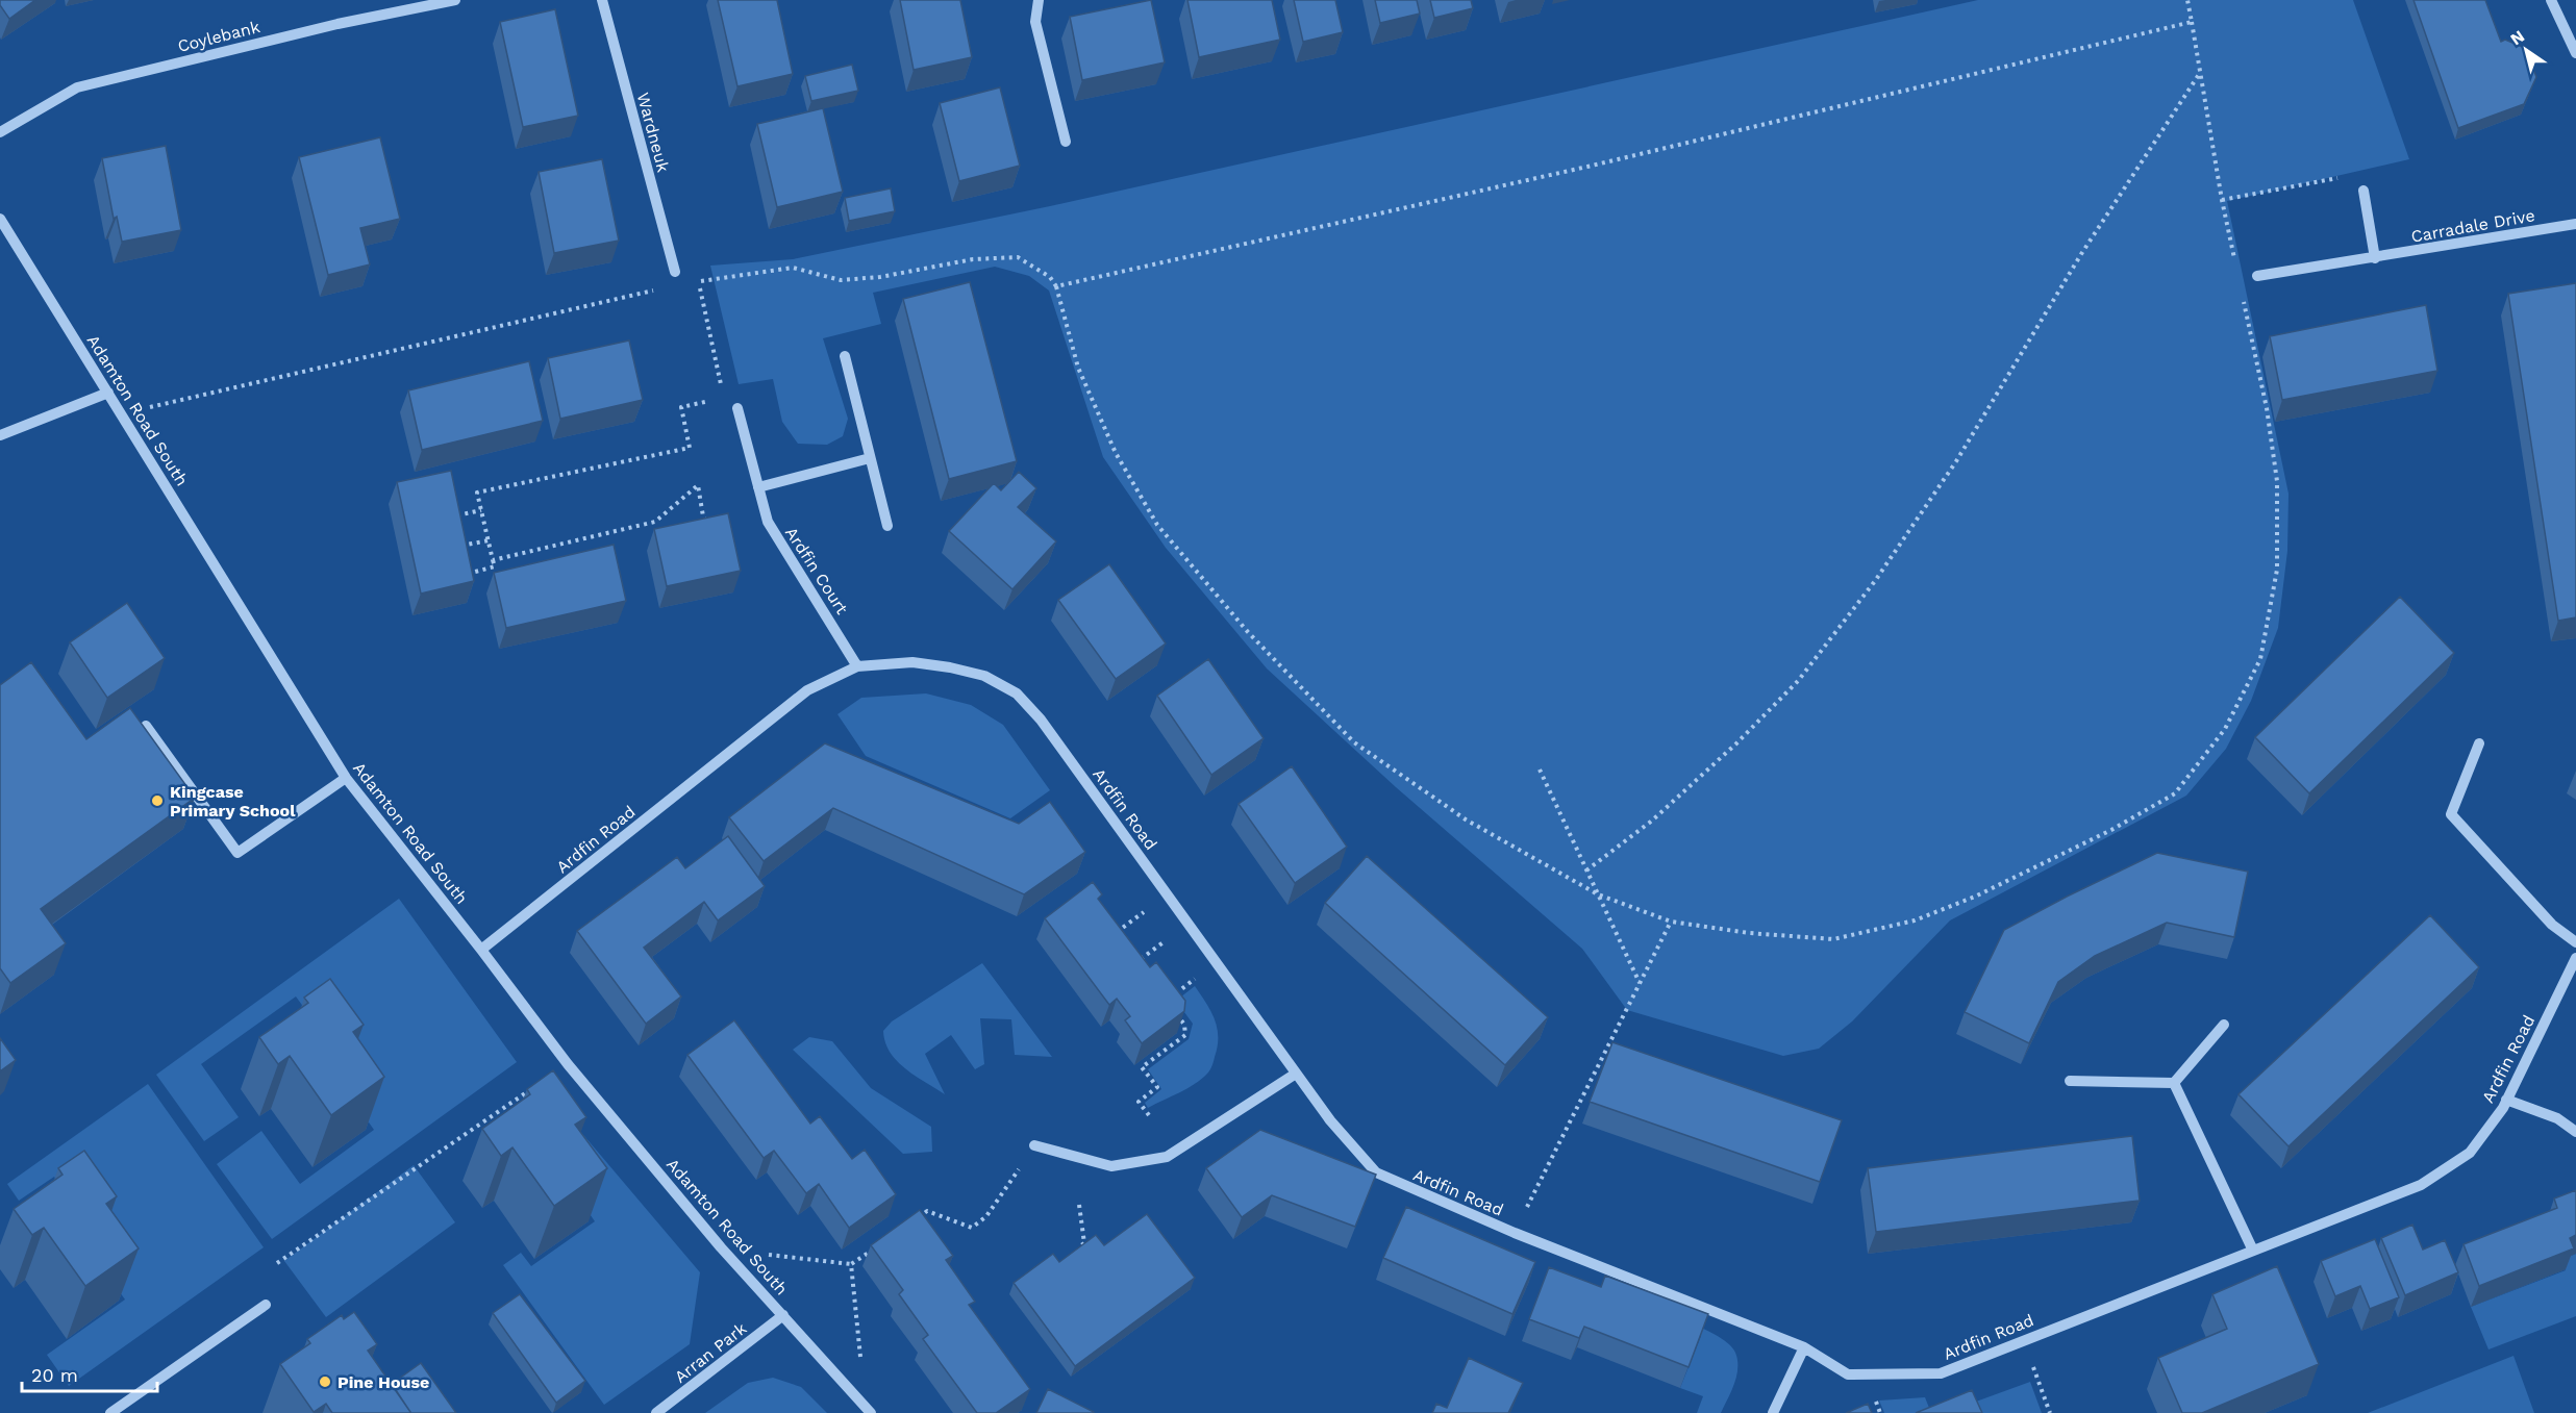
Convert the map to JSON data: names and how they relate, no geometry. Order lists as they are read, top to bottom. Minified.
{"streets":{"street":["Coylebank","Wardneuk","Carradale Drive","Adamton Road South","Ardfin Court","Ardfin Road","Arran Park"]},"crossings":[["Adamton Road South","Ardfin Road"],["Adamton Road South","Arran Park"],["Ardfin Court","Ardfin Road"]],"places":["Kingcase Primary School","Pine House"],"scale_bar":"20 m","north":"top left"}
